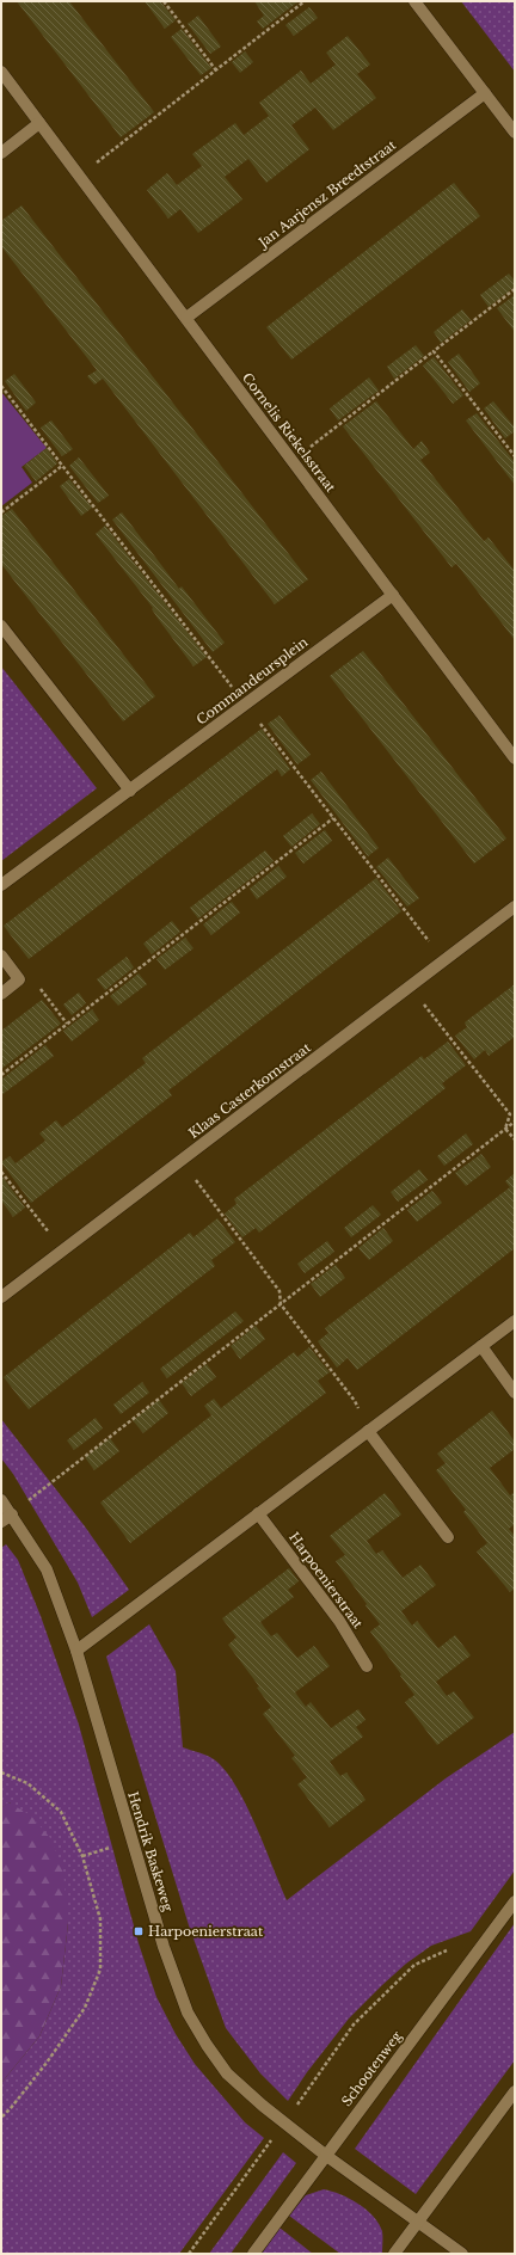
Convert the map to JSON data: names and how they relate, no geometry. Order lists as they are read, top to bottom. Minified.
{"streets":{"street":["Jan Aarjensz Breedtstraat","Cornelis Riekelsstraat","Commandeursplein","Klaas Casterkomstraat","Harpoenierstraat","Hendrik Baskeweg","Schootenweg"]},"crossings":[["Jan Aarjensz Breedtstraat","Cornelis Riekelsstraat"],["Cornelis Riekelsstraat","Commandeursplein"],["Hendrik Baskeweg","Schootenweg"]],"places":{"transit":["Harpoenierstraat"]}}
